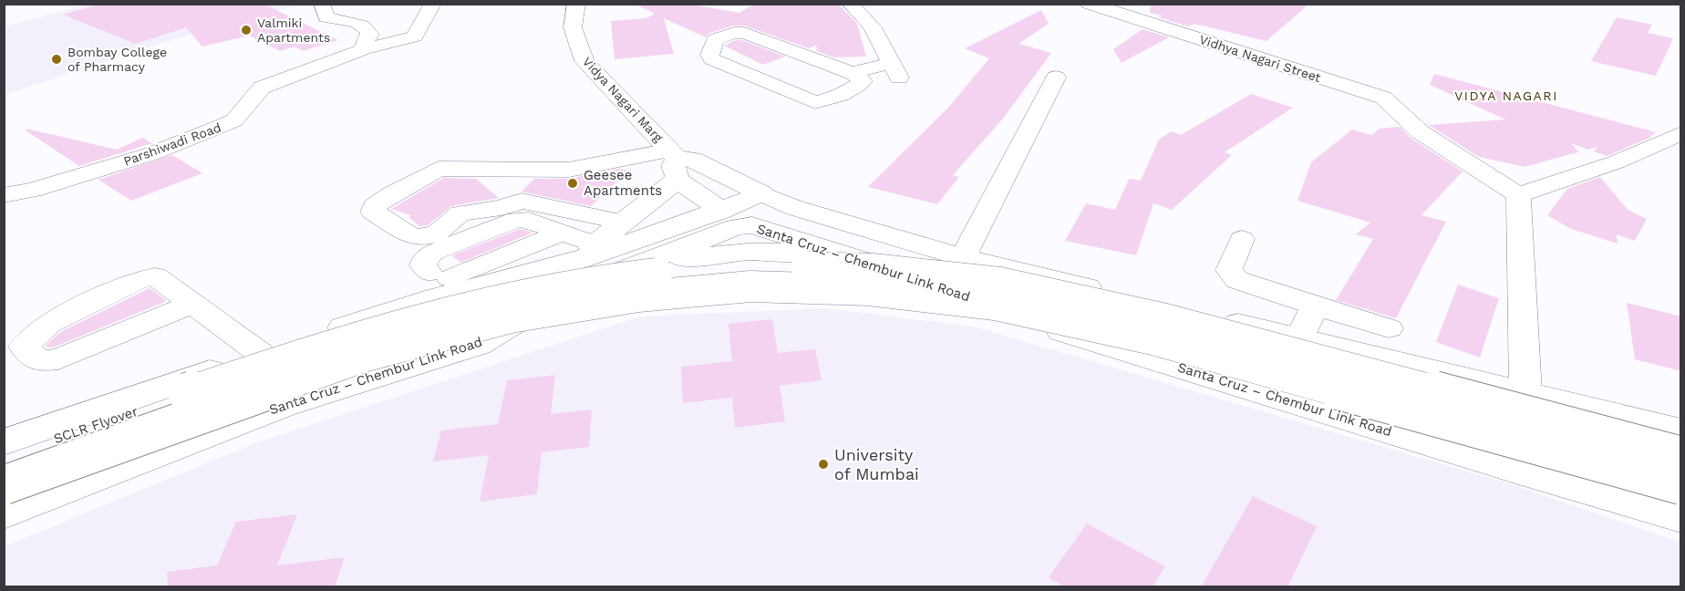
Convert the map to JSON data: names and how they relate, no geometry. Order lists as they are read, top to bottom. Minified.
{"streets":{"main road":["Vidya Nagari Marg","Santa Cruz – Chembur Link Road","SCLR Flyover"],"street":["Vidhya Nagari Street","Parshiwadi Road"]},"crossings":[["Vidya Nagari Marg","Santa Cruz – Chembur Link Road"]],"districts":["VIDYA NAGARI"],"places":["Valmiki Apartments","Bombay College of Pharmacy","Geesee Apartments","University of Mumbai"]}
